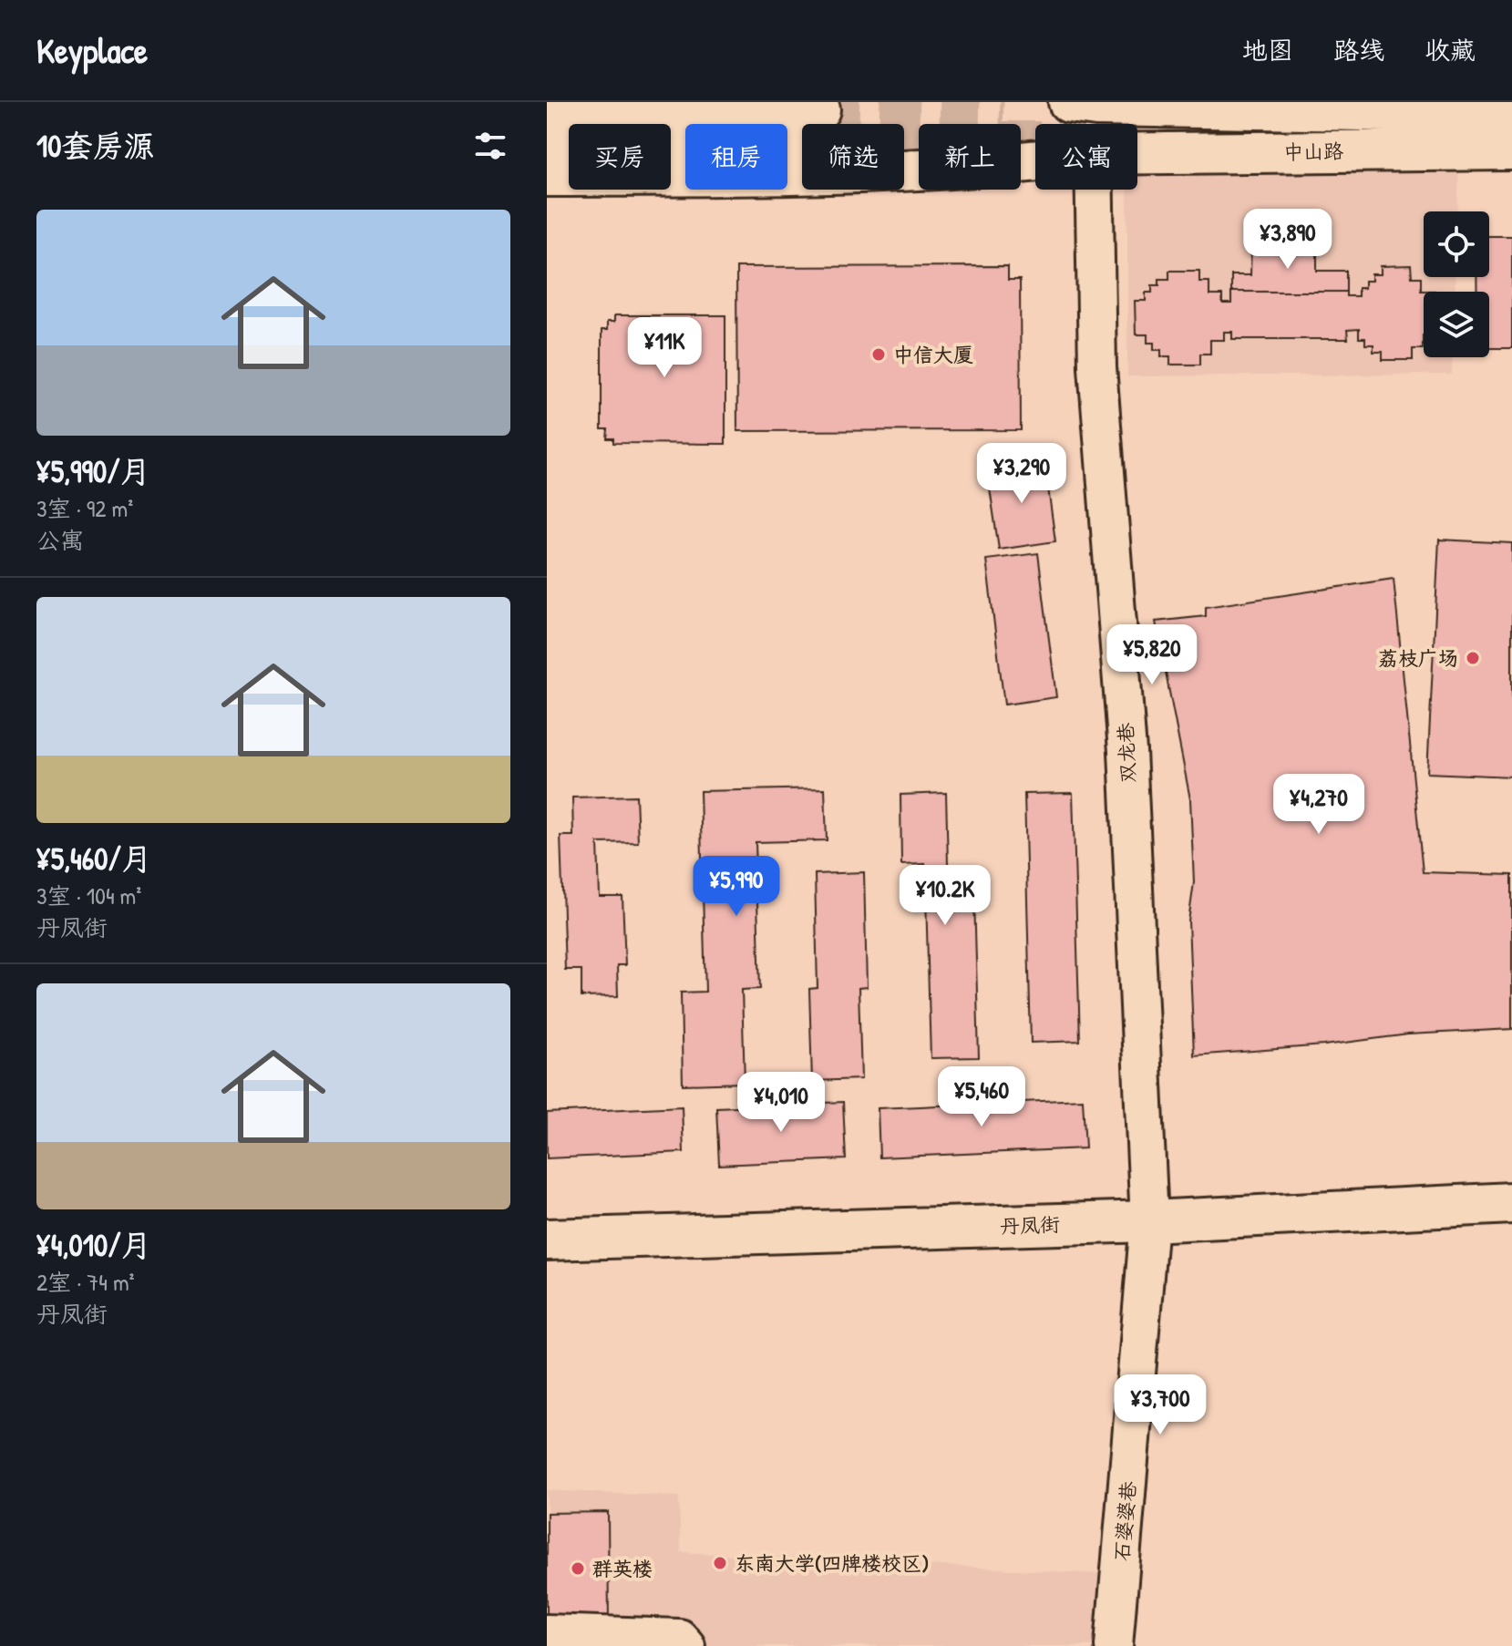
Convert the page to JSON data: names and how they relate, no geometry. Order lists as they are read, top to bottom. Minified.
{"streets":{"main road":["丹凤街"],"street":["双龙巷","石婆婆巷"]},"crossings":[["双龙巷","丹凤街"],["双龙巷","石婆婆巷"],["丹凤街","石婆婆巷"]],"places":["中信大厦","荔枝广场","东南大学(四牌楼校区)","群英楼"],"page":{"header":"Keyplace","nav":["地图","路线","收藏"],"heading":"10套房源","chip":["买房","租房","筛选","新上","公寓"],"list":[{"name":"¥5,990/月","note":"3室 · 92 m² · 公寓"},{"name":"¥5,460/月","note":"3室 · 104 m² · 丹凤街"},{"name":"¥4,010/月","note":"2室 · 74 m² · 丹凤街"}],"price":["¥3,890","¥11K","¥3,290","¥5,820","¥4,270","¥5,990","¥10.2K","¥5,460","¥4,010","¥3,700"]}}
